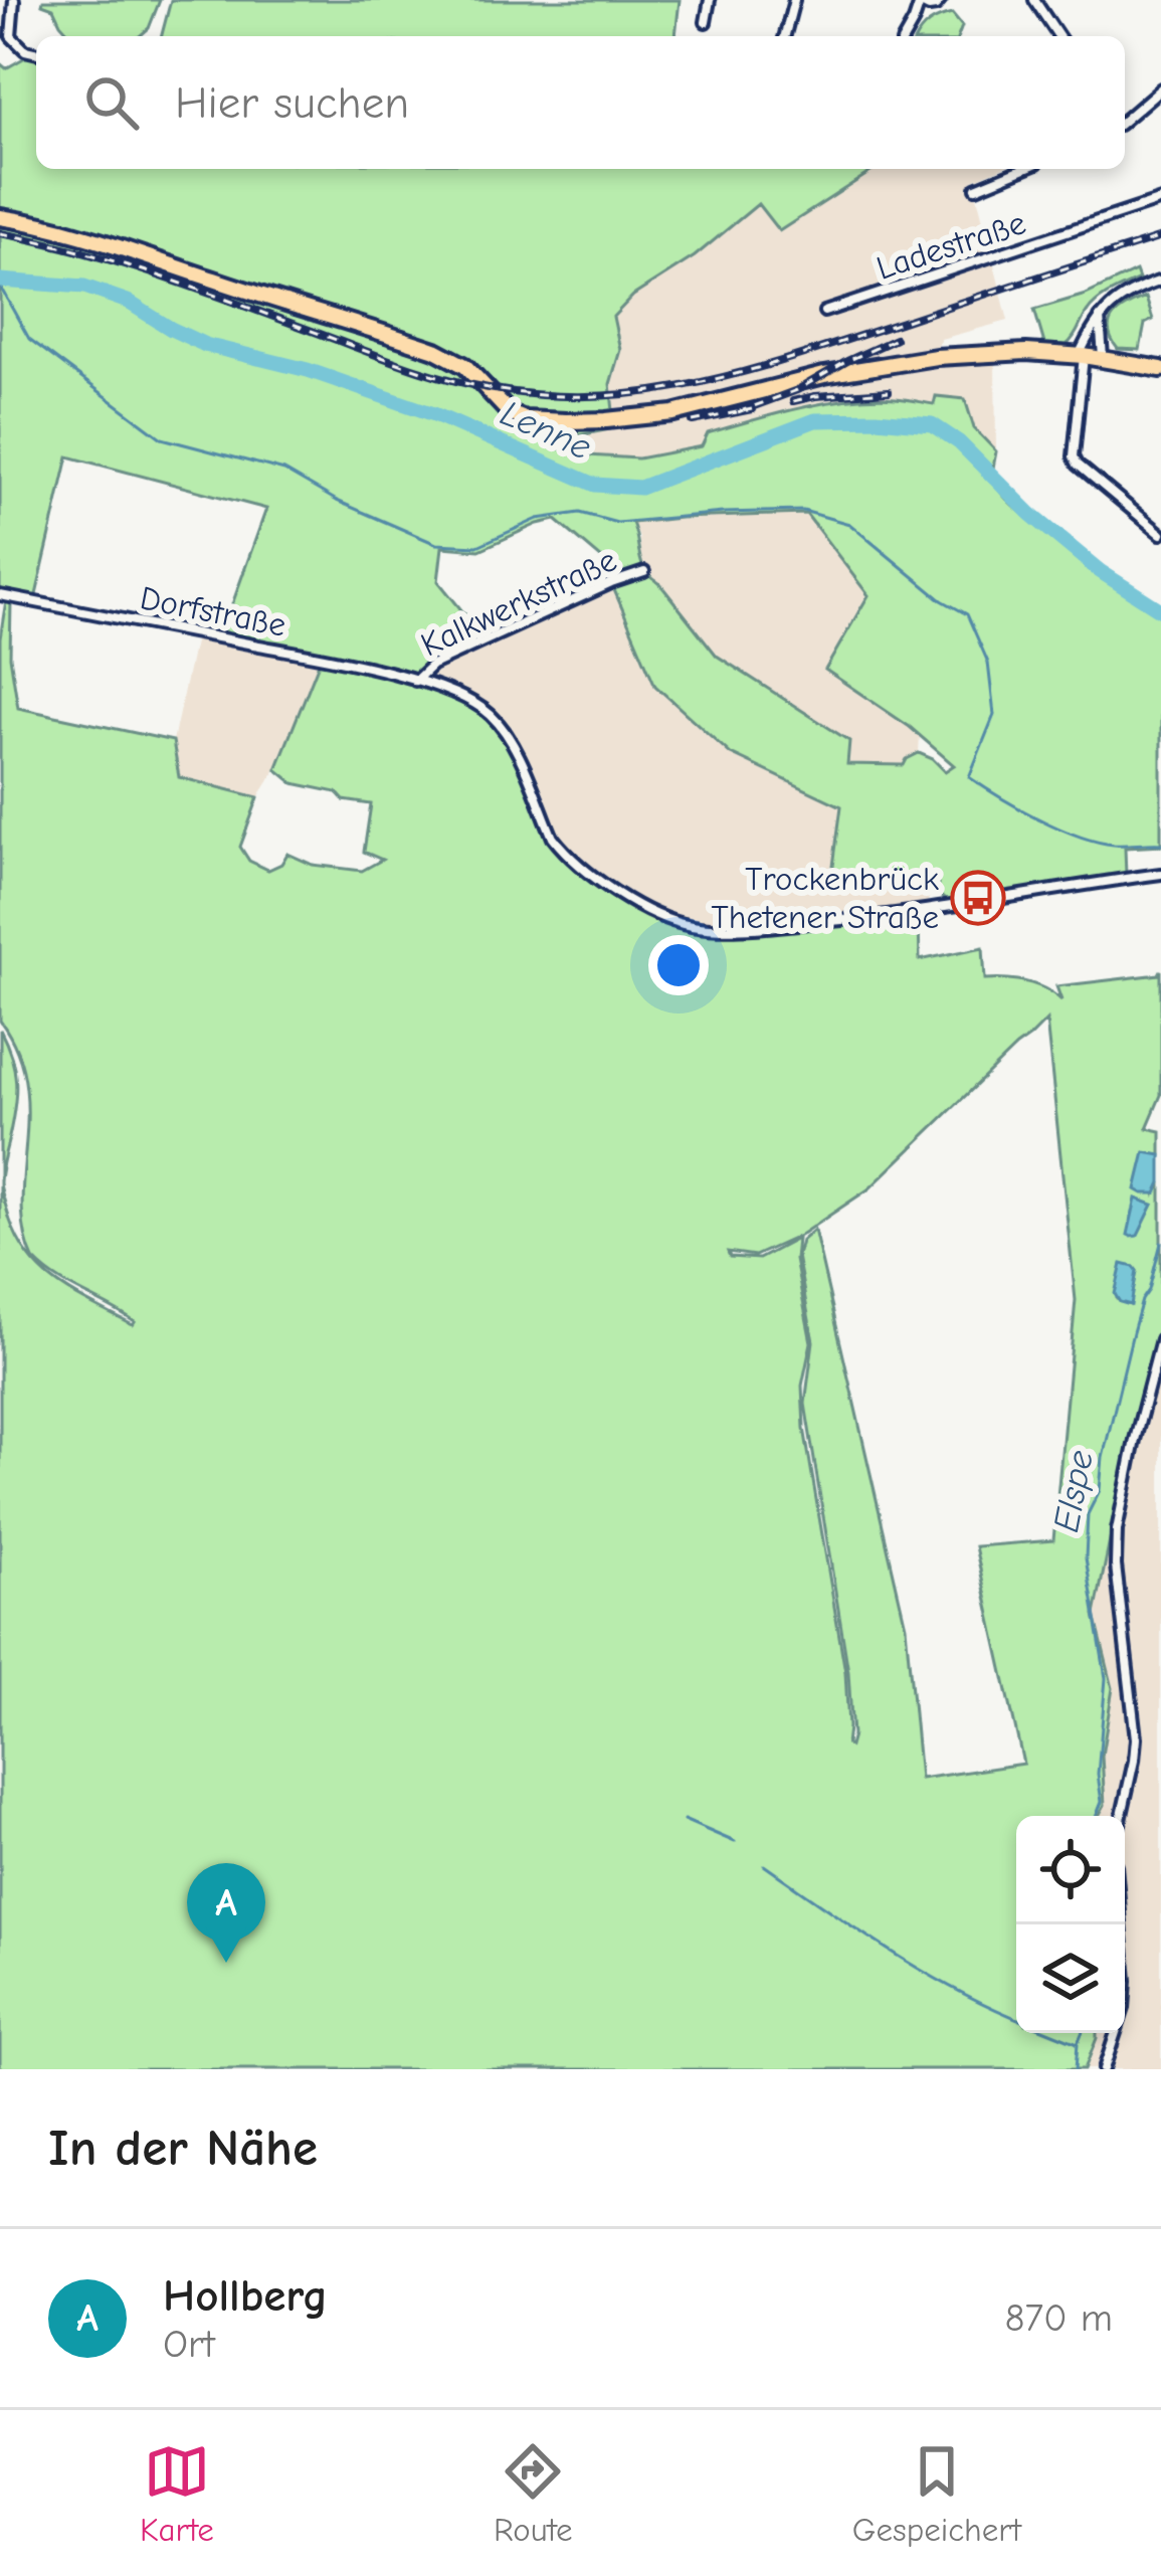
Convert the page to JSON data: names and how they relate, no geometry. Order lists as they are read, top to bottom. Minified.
{"streets":{"street":["Ladestraße","Kalkwerkstraße","Dorfstraße"]},"crossings":[["Kalkwerkstraße","Dorfstraße"]],"water":["Lenne","Elspe"],"places":{"bus stop":["Trockenbrück Thetener Straße"]},"page":{"search":"Hier suchen","pins":"A","heading":"In der Nähe","list":[{"mark":"A","name":"Hollberg","note":"Ort","value":"870 m"}],"nav":["Karte","Route","Gespeichert"]}}
